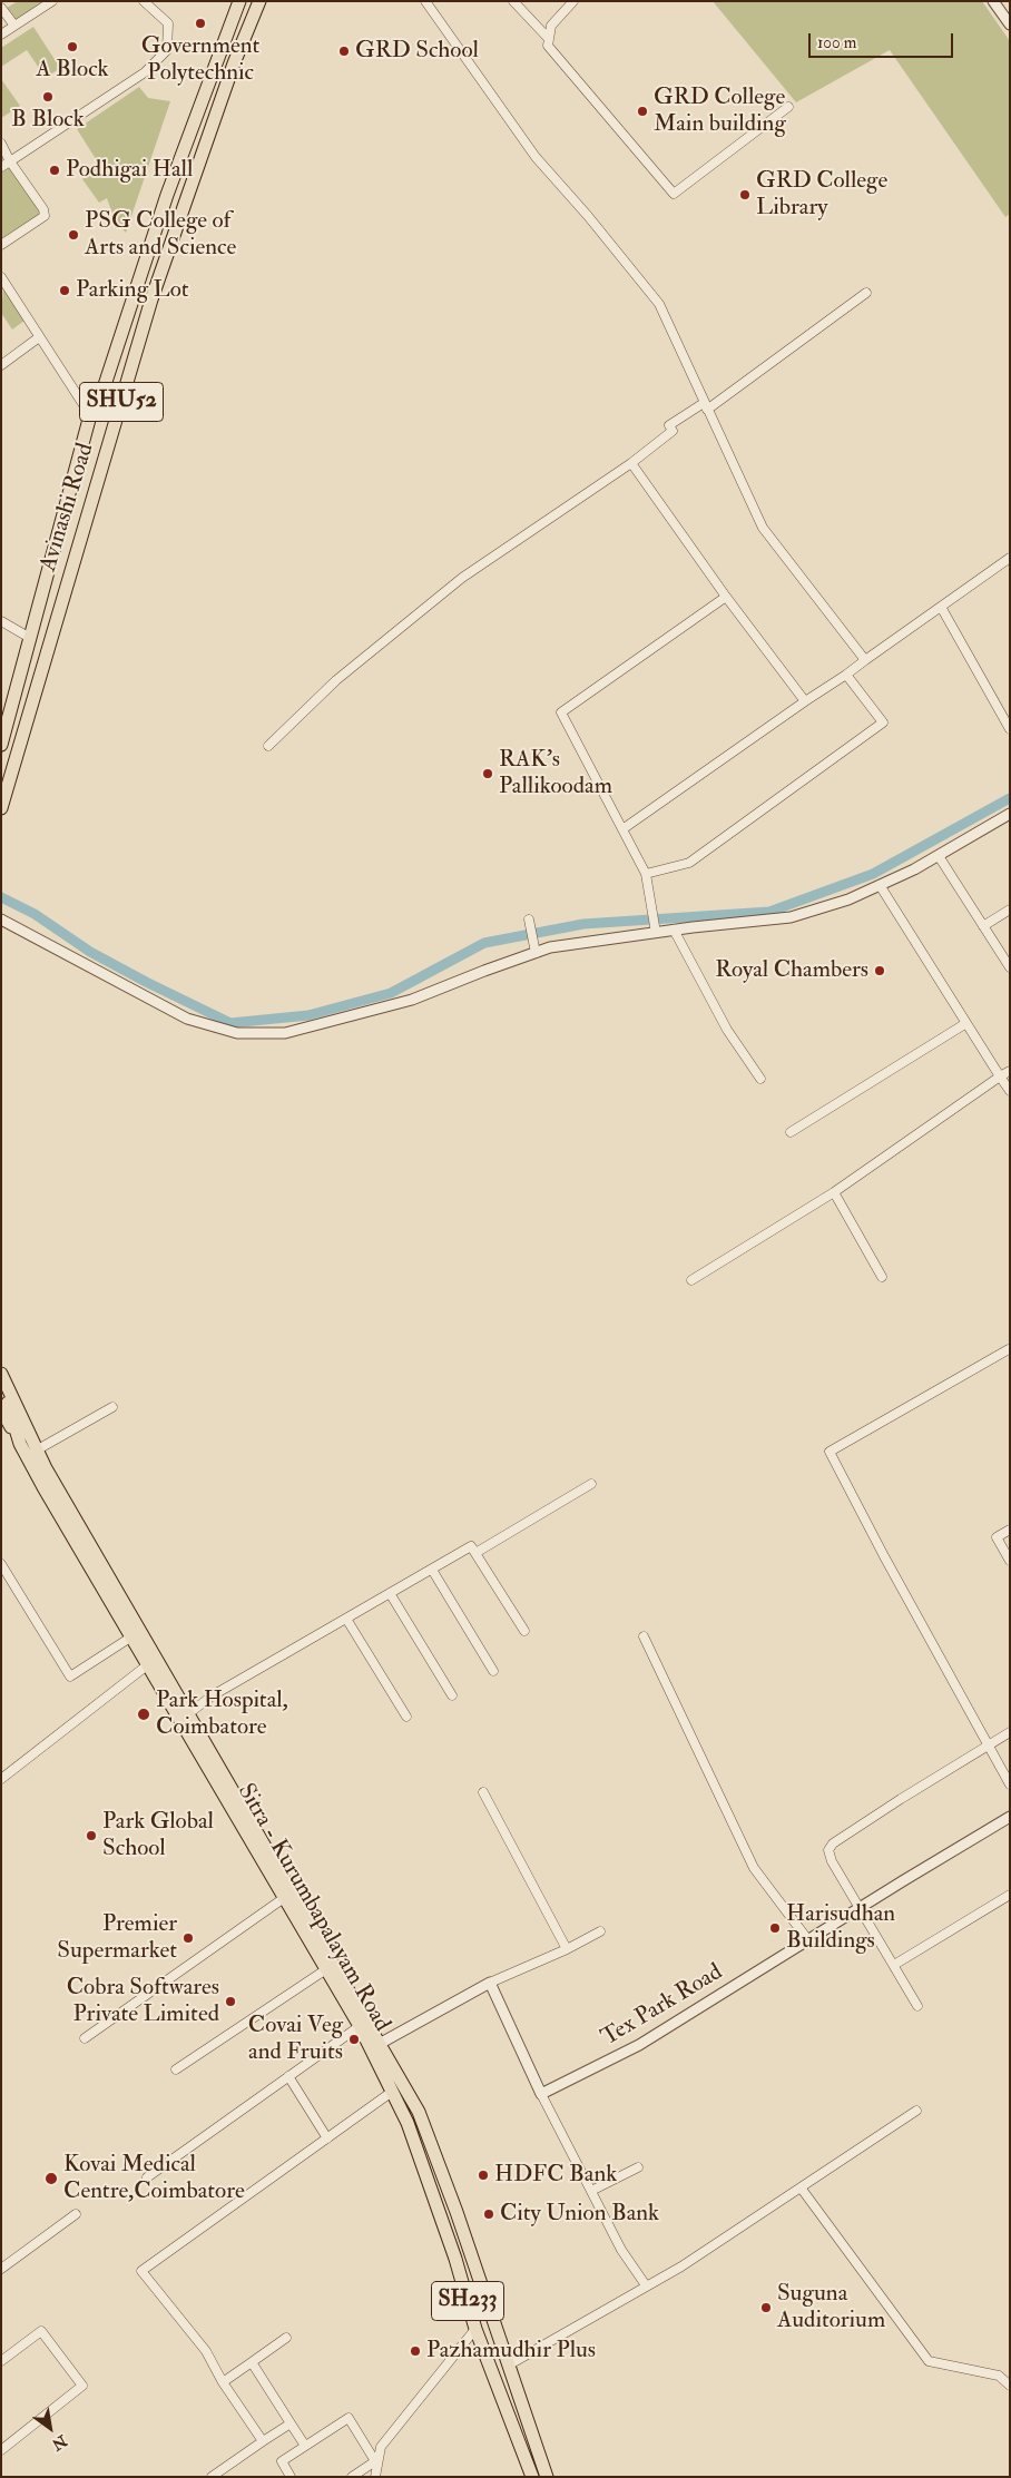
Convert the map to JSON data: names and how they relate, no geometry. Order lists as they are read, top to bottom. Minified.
{"streets":{"main road":["SHU52","Avinashi Road","Sitra - Kurumbapalayam Road","SH233"],"street":["Tex Park Road"]},"places":["Government Polytechnic","A Block","GRD School","B Block","GRD College Main building","Podhigai Hall","GRD College Library","PSG College of Arts and Science","Parking Lot","RAK's Pallikoodam","Royal Chambers","Park Hospital, Coimbatore","Park Global School","Harisudhan Buildings","Premier Supermarket","Cobra Softwares Private Limited","Covai Veg and Fruits","HDFC Bank","Kovai Medical Centre,Coimbatore","City Union Bank","Suguna Auditorium","Pazhamudhir Plus"],"scale_bar":"100 m","north":"bottom right"}
